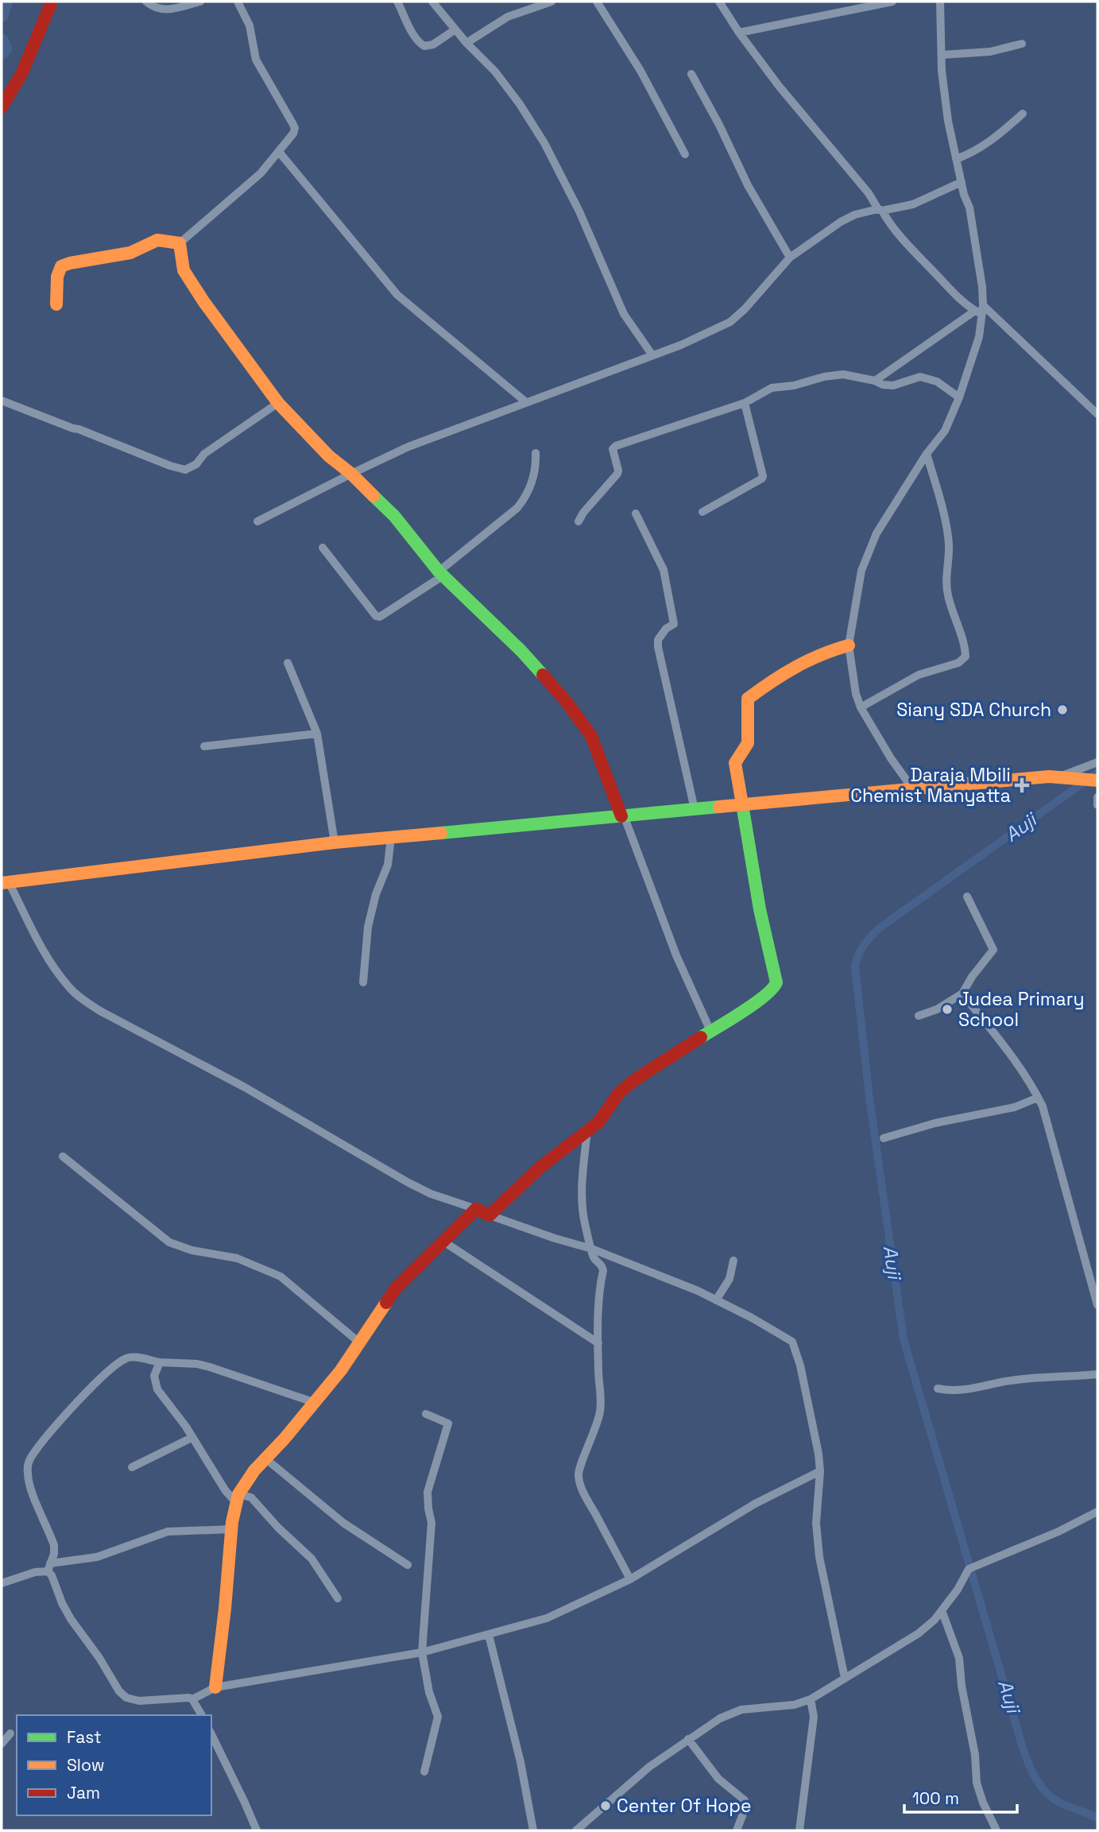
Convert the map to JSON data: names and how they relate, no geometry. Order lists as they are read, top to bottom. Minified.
{"water":["Auji"],"places":{"other":["Siany SDA Church","Judea Primary School","Center Of Hope"],"health":["Daraja Mbili Chemist Manyatta"]},"legend":["Fast","Slow","Jam"],"scale_bar":"100 m"}
